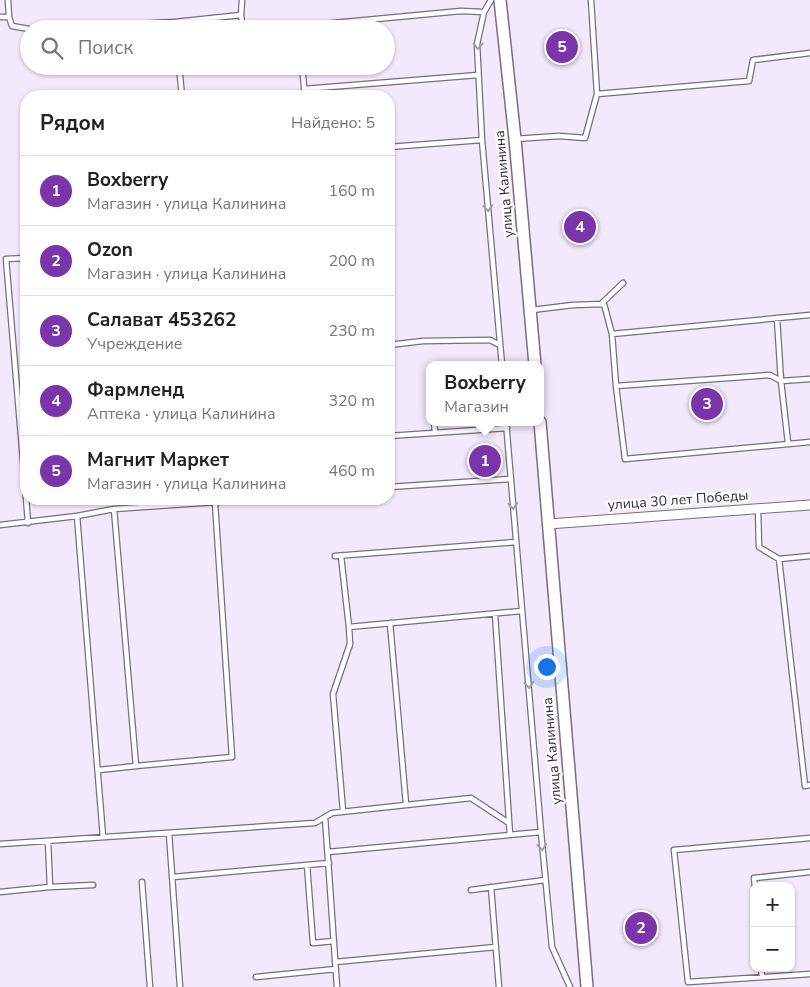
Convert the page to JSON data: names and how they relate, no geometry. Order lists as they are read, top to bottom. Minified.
{"streets":{"street":["улица Калинина","улица 30 лет Победы"]},"crossings":[["улица Калинина","улица 30 лет Победы"]],"page":{"search":"Поиск","pins":["5","4","3","1","2"],"heading":["Рядом","Найдено: 5"],"list":[{"mark":"1","name":"Boxberry","note":"Магазин · улица Калинина","value":"160 m"},{"mark":"2","name":"Ozon","note":"Магазин · улица Калинина","value":"200 m"},{"mark":"3","name":"Салават 453262","note":"Учреждение","value":"230 m"},{"mark":"4","name":"Фармленд","note":"Аптека · улица Калинина","value":"320 m"},{"mark":"5","name":"Магнит Маркет","note":"Магазин · улица Калинина","value":"460 m"}],"popup":["Boxberry","Магазин"],"map_buttons":["+","−"]}}
